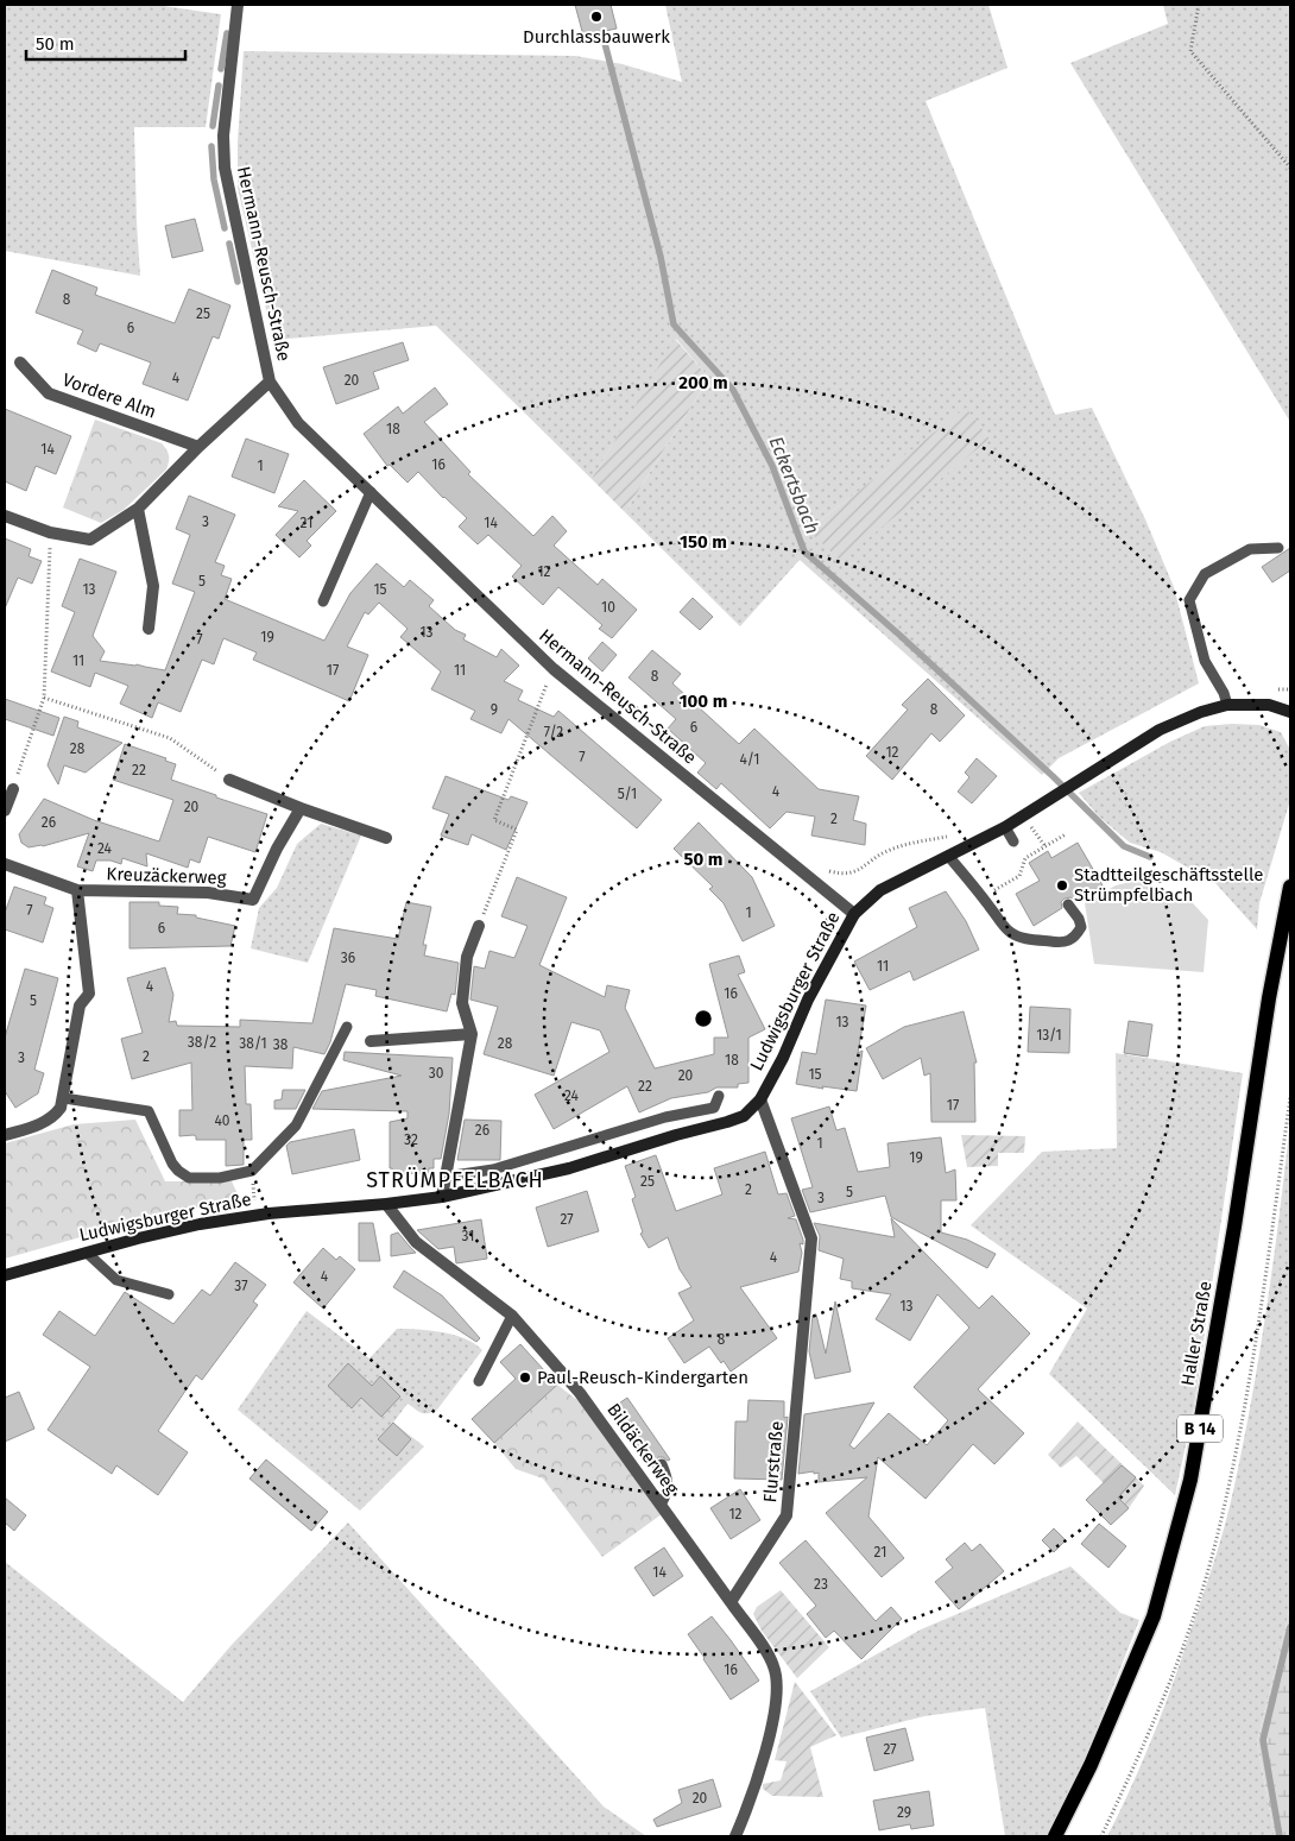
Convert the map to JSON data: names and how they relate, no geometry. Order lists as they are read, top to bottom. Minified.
{"streets":{"main road":["Haller Straße","B 14"],"street":["Hermann-Reusch-Straße","Vordere Alm","Kreuzäckerweg","Ludwigsburger Straße","Bildäckerweg","Flurstraße"]},"crossings":[["Hermann-Reusch-Straße","Ludwigsburger Straße"],["Ludwigsburger Straße","Bildäckerweg"],["Ludwigsburger Straße","Flurstraße"],["Bildäckerweg","Flurstraße"]],"districts":["STRÜMPFELBACH"],"water":["Eckertsbach"],"places":["Durchlassbauwerk","Stadtteilgeschäftsstelle Strümpfelbach","Paul-Reusch-Kindergarten"],"house_numbers":["8","25","6","4","20","18","14","16","1","3","21","14","12","5","13","15","10","13","19","7","11","17","11","8","9","8","6","7/2","28","12","7","4/1","22","4","5/1","20","2","26","24","7","1","6","36","11","4","16","5","13","13/1","38/2","38/1","28","38","2","3","18","30","15","20","22","24","17","40","26","32","1","19","25","2","5","3","27","31","4","4","37","13","8","12","21","14","23","16","27","20","29"],"scale_bar":"50 m","rings":["200 m","150 m","100 m","50 m"]}
